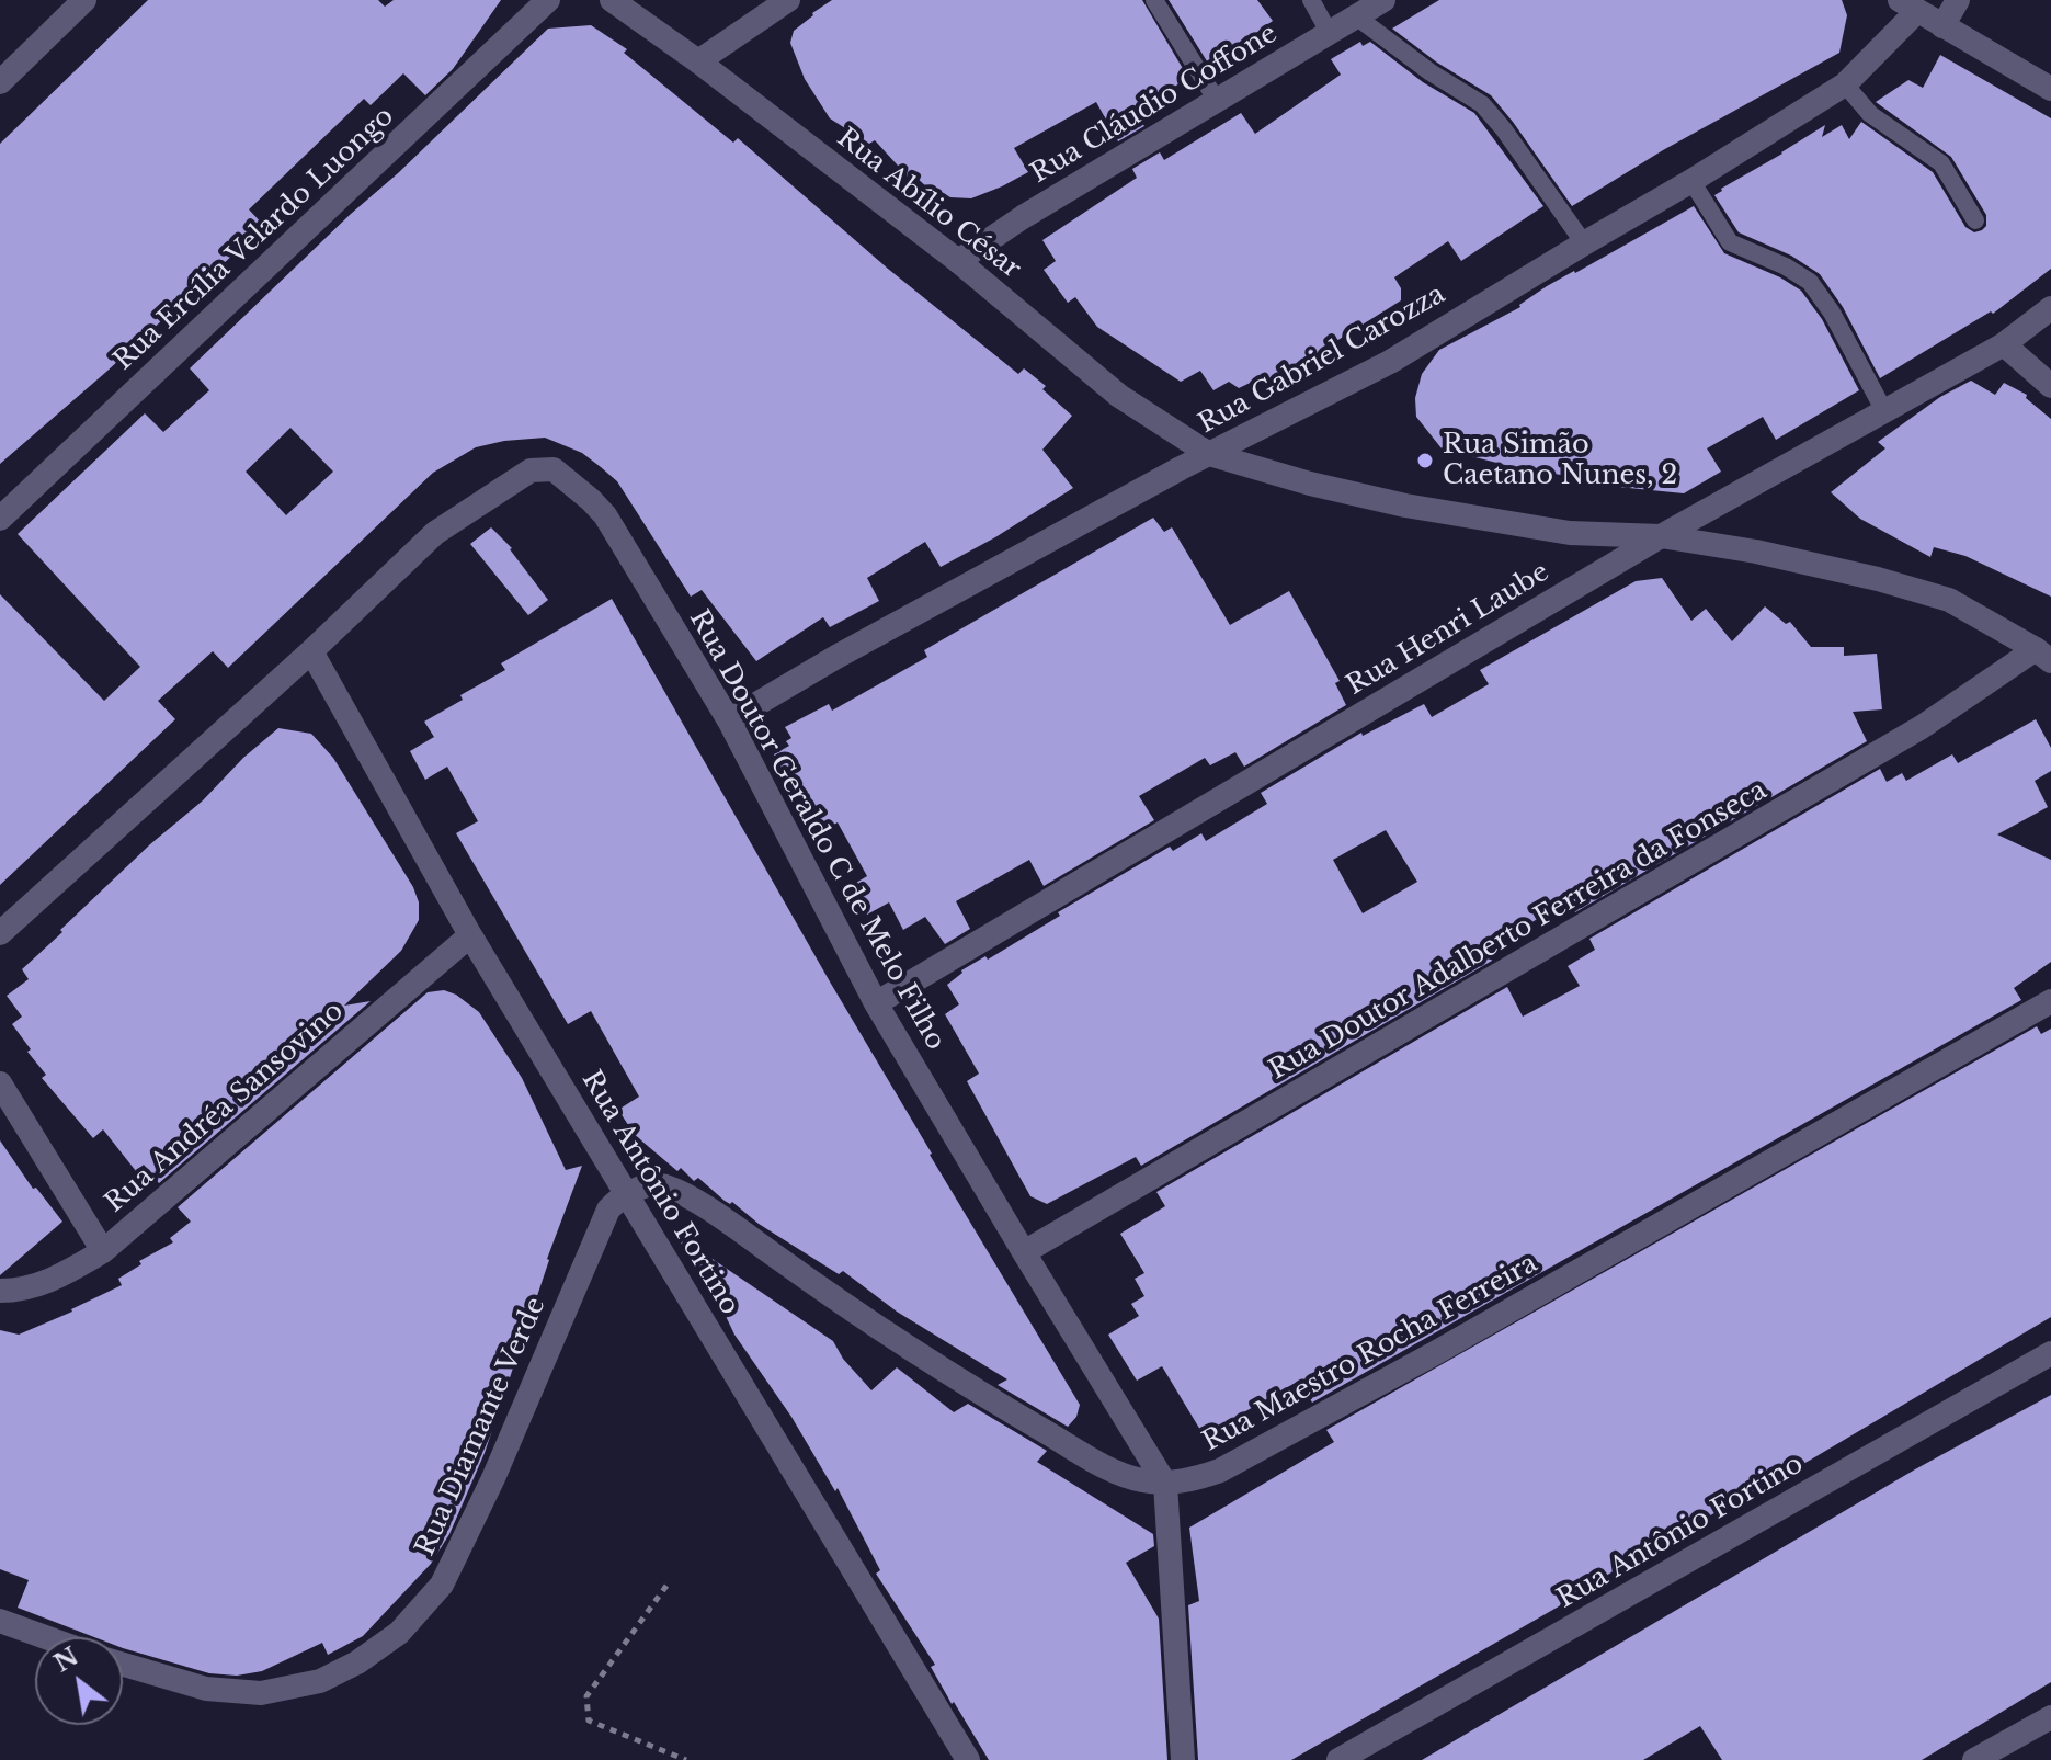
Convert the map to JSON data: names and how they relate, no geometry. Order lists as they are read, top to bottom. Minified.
{"streets":{"street":["Rua Cláudio Coffone","Rua Abílio César","Rua Ercília Velardo Luongo","Rua Gabriel Carozza","Rua Henri Laube","Rua Doutor Geraldo C de Melo Filho","Rua Doutor Adalberto Ferreira da Fonseca","Rua Andréa Sansovino","Rua Antônio Fortino","Rua Maestro Rocha Ferreira","Rua Diamante Verde"]},"crossings":[["Rua Cláudio Coffone","Rua Abílio César"],["Rua Abílio César","Rua Gabriel Carozza"],["Rua Abílio César","Rua Henri Laube"],["Rua Abílio César","Rua Doutor Adalberto Ferreira da Fonseca"],["Rua Gabriel Carozza","Rua Doutor Geraldo C de Melo Filho"],["Rua Henri Laube","Rua Doutor Geraldo C de Melo Filho"],["Rua Doutor Geraldo C de Melo Filho","Rua Doutor Adalberto Ferreira da Fonseca"],["Rua Doutor Geraldo C de Melo Filho","Rua Antônio Fortino"],["Rua Doutor Geraldo C de Melo Filho","Rua Maestro Rocha Ferreira"],["Rua Andréa Sansovino","Rua Antônio Fortino"],["Rua Antônio Fortino","Rua Maestro Rocha Ferreira"],["Rua Antônio Fortino","Rua Diamante Verde"],["Rua Maestro Rocha Ferreira","Rua Diamante Verde"]],"places":["Rua Simão Caetano Nunes, 2"],"north":"top left"}
